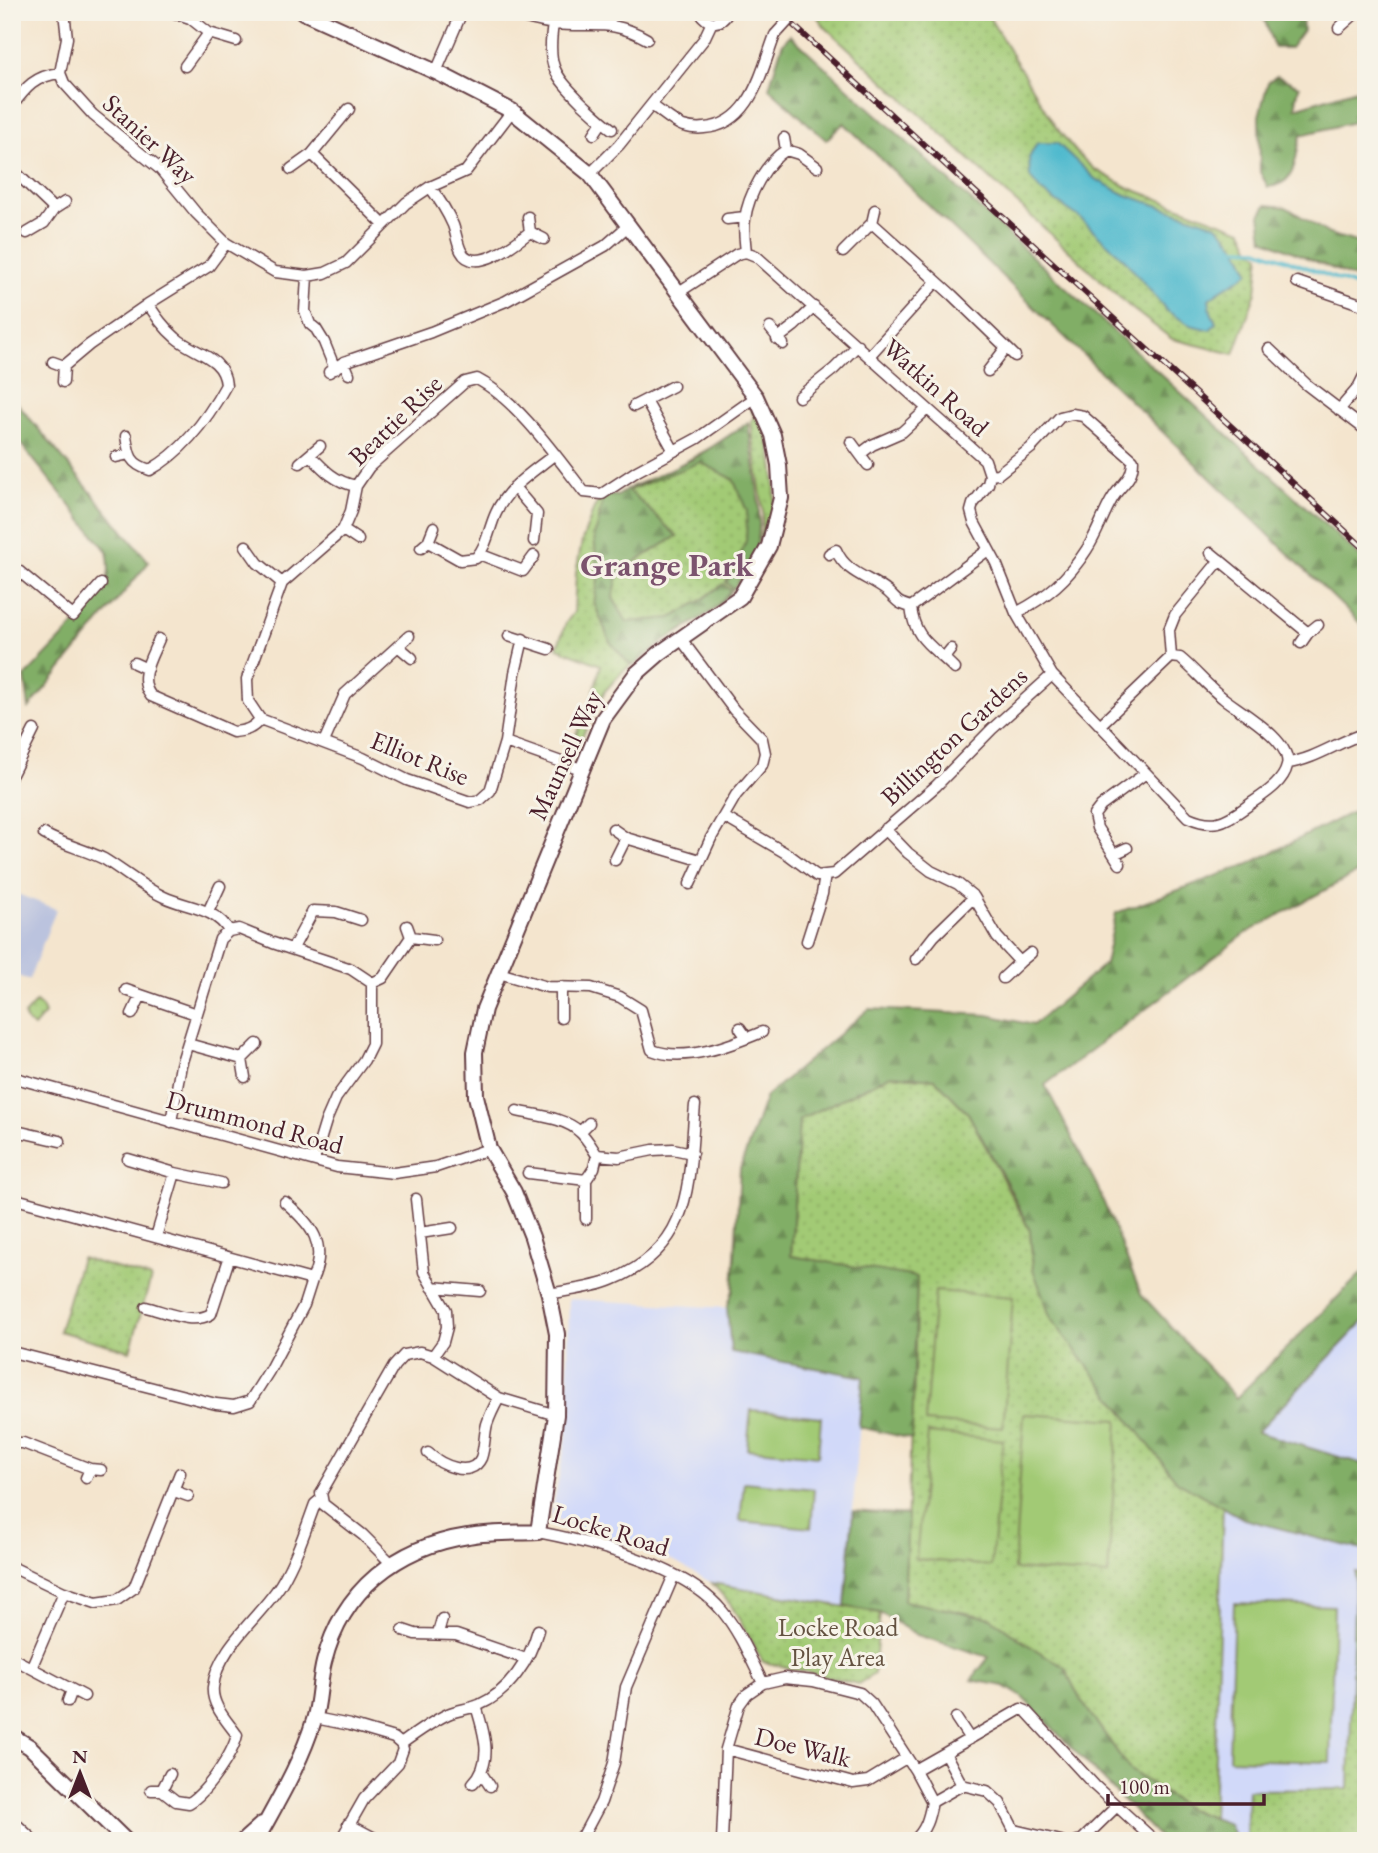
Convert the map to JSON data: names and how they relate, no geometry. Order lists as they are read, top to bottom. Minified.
{"streets":{"street":["Stanier Way","Watkin Road","Beattie Rise","Billington Gardens","Maunsell Way","Elliot Rise","Drummond Road","Locke Road","Doe Walk"]},"crossings":[["Stanier Way","Maunsell Way"],["Watkin Road","Billington Gardens"],["Beattie Rise","Maunsell Way"],["Maunsell Way","Elliot Rise"],["Maunsell Way","Drummond Road"],["Maunsell Way","Locke Road"]],"districts":["Grange Park"],"parks":["Locke Road Play Area"],"scale_bar":"100 m","north":"top"}
